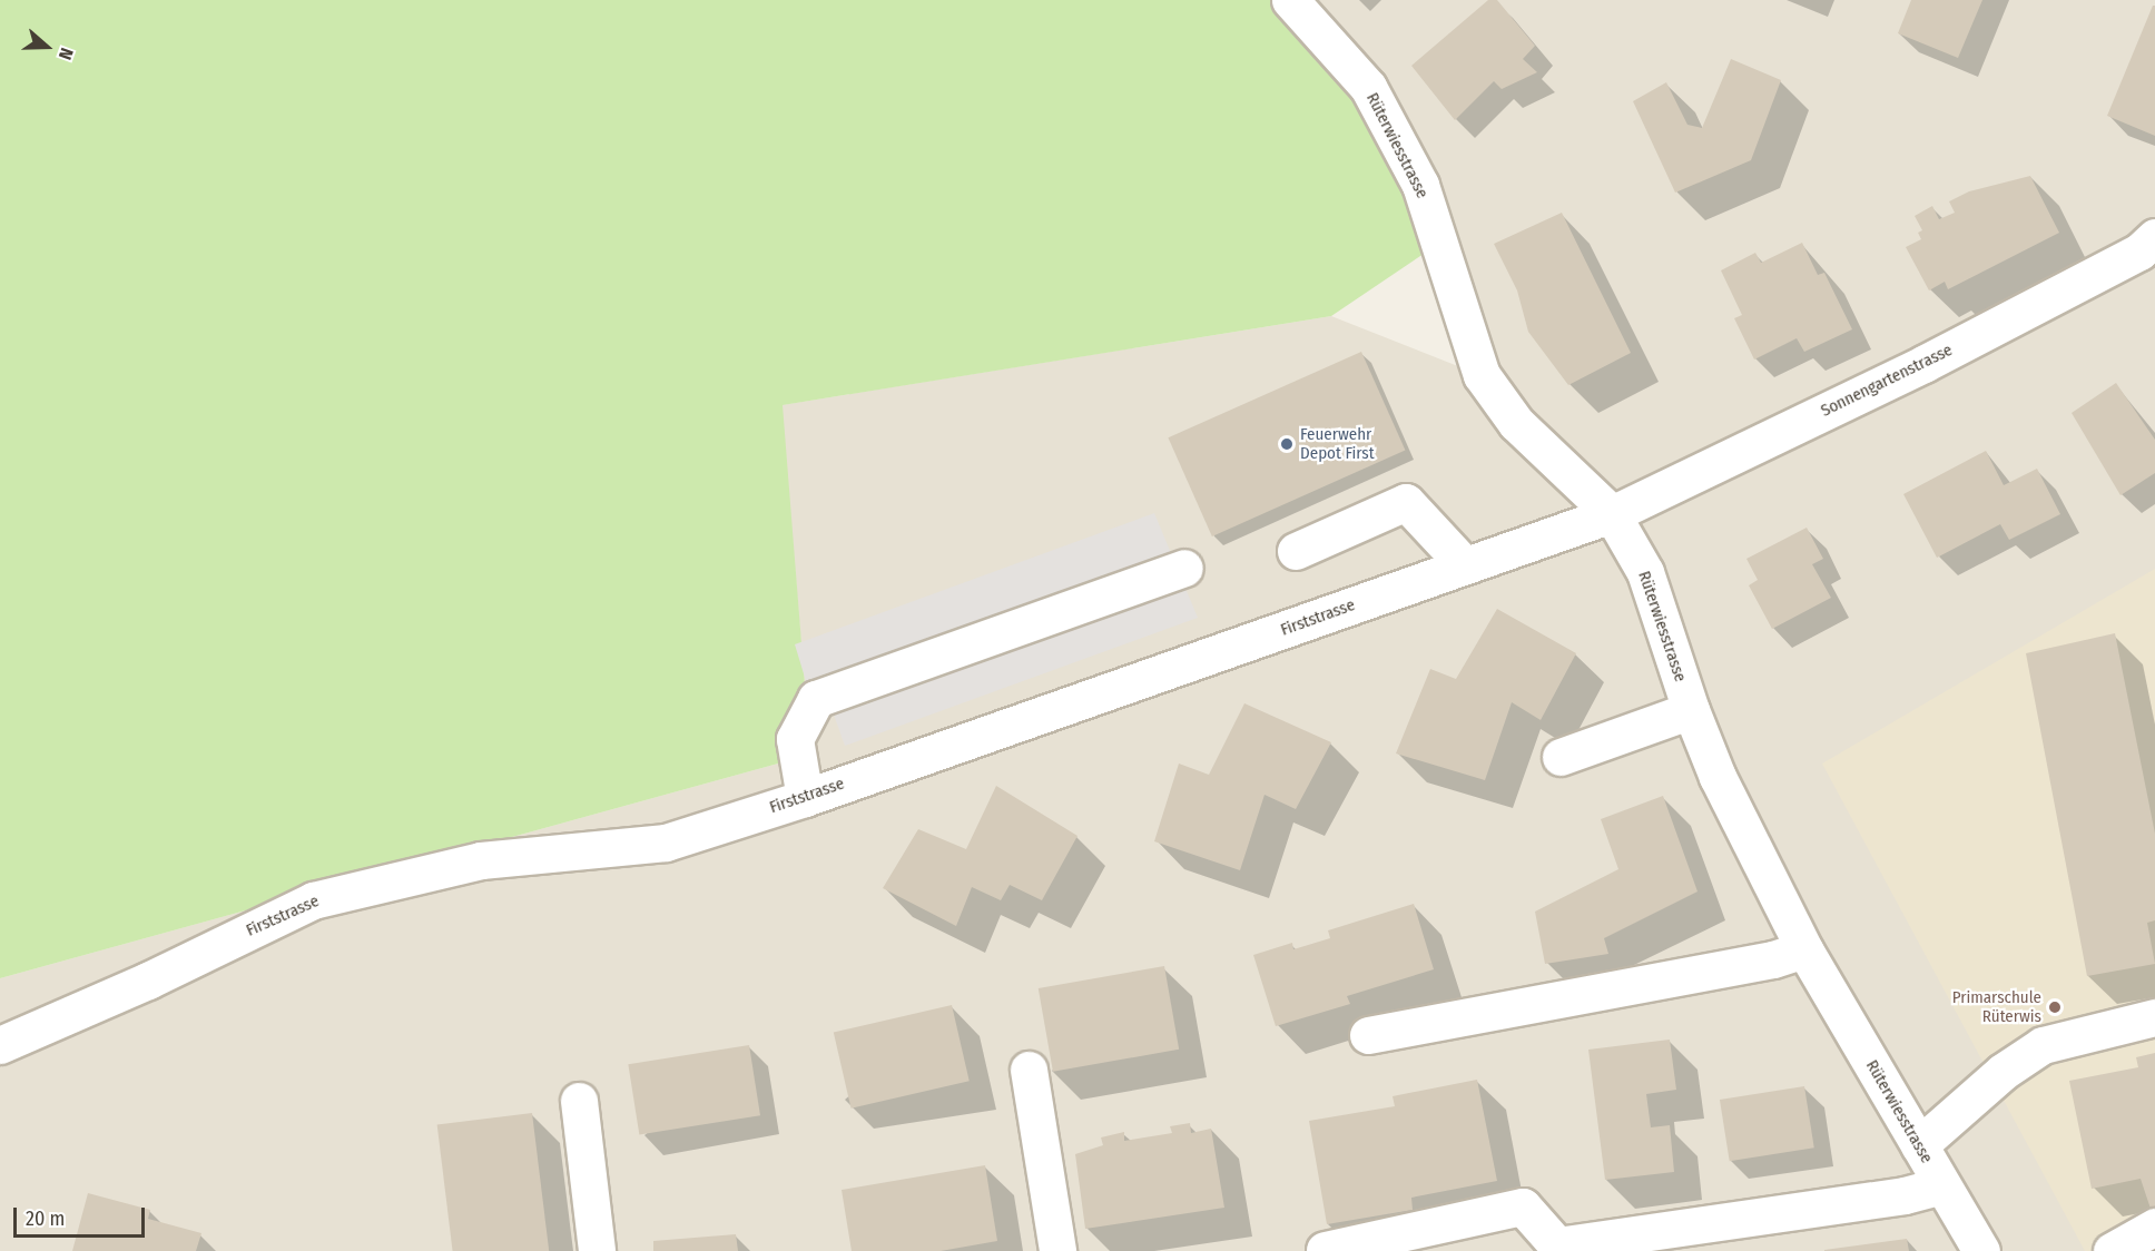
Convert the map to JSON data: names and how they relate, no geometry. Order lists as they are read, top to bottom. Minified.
{"streets":{"street":["Rüterwiesstrasse","Sonnengartenstrasse","Firststrasse"]},"crossings":[["Rüterwiesstrasse","Sonnengartenstrasse"],["Rüterwiesstrasse","Firststrasse"],["Sonnengartenstrasse","Firststrasse"]],"places":["Feuerwehr Depot First","Primarschule Rüterwis"],"scale_bar":"20 m","north":"right"}
